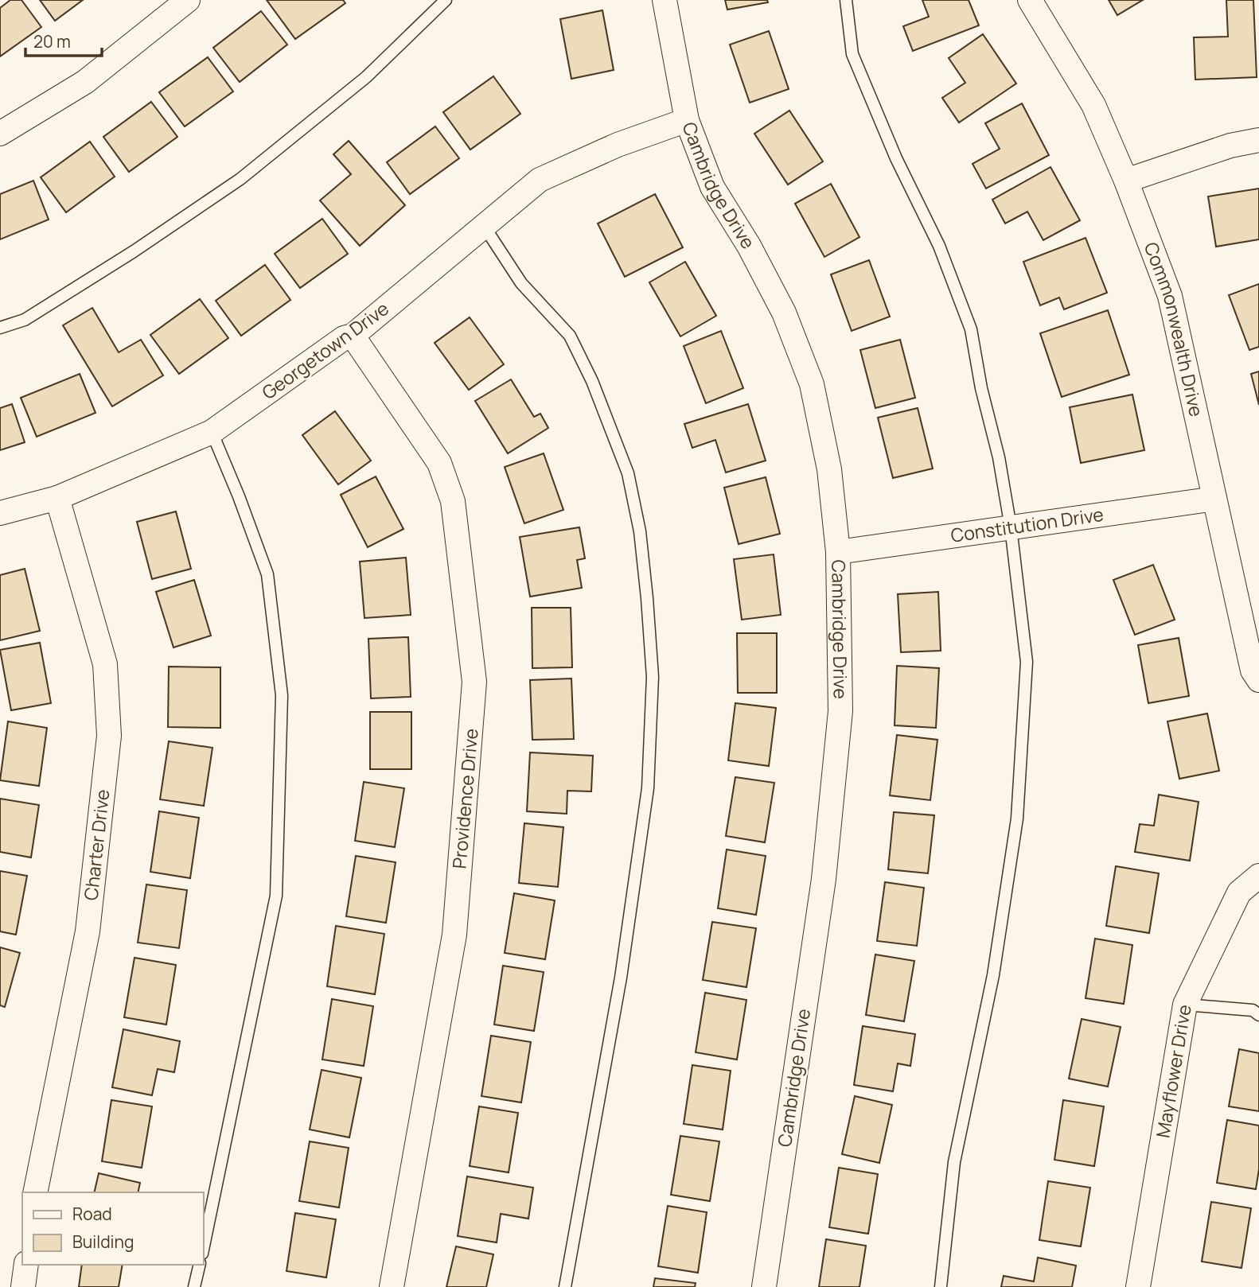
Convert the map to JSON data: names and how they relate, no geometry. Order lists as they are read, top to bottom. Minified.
{"streets":{"street":["Cambridge Drive","Commonwealth Drive","Georgetown Drive","Constitution Drive","Providence Drive","Charter Drive","Mayflower Drive"]},"crossings":[["Cambridge Drive","Georgetown Drive"],["Cambridge Drive","Constitution Drive"],["Commonwealth Drive","Constitution Drive"],["Georgetown Drive","Providence Drive"],["Georgetown Drive","Charter Drive"]],"legend":["Road","Building"],"scale_bar":"20 m"}
